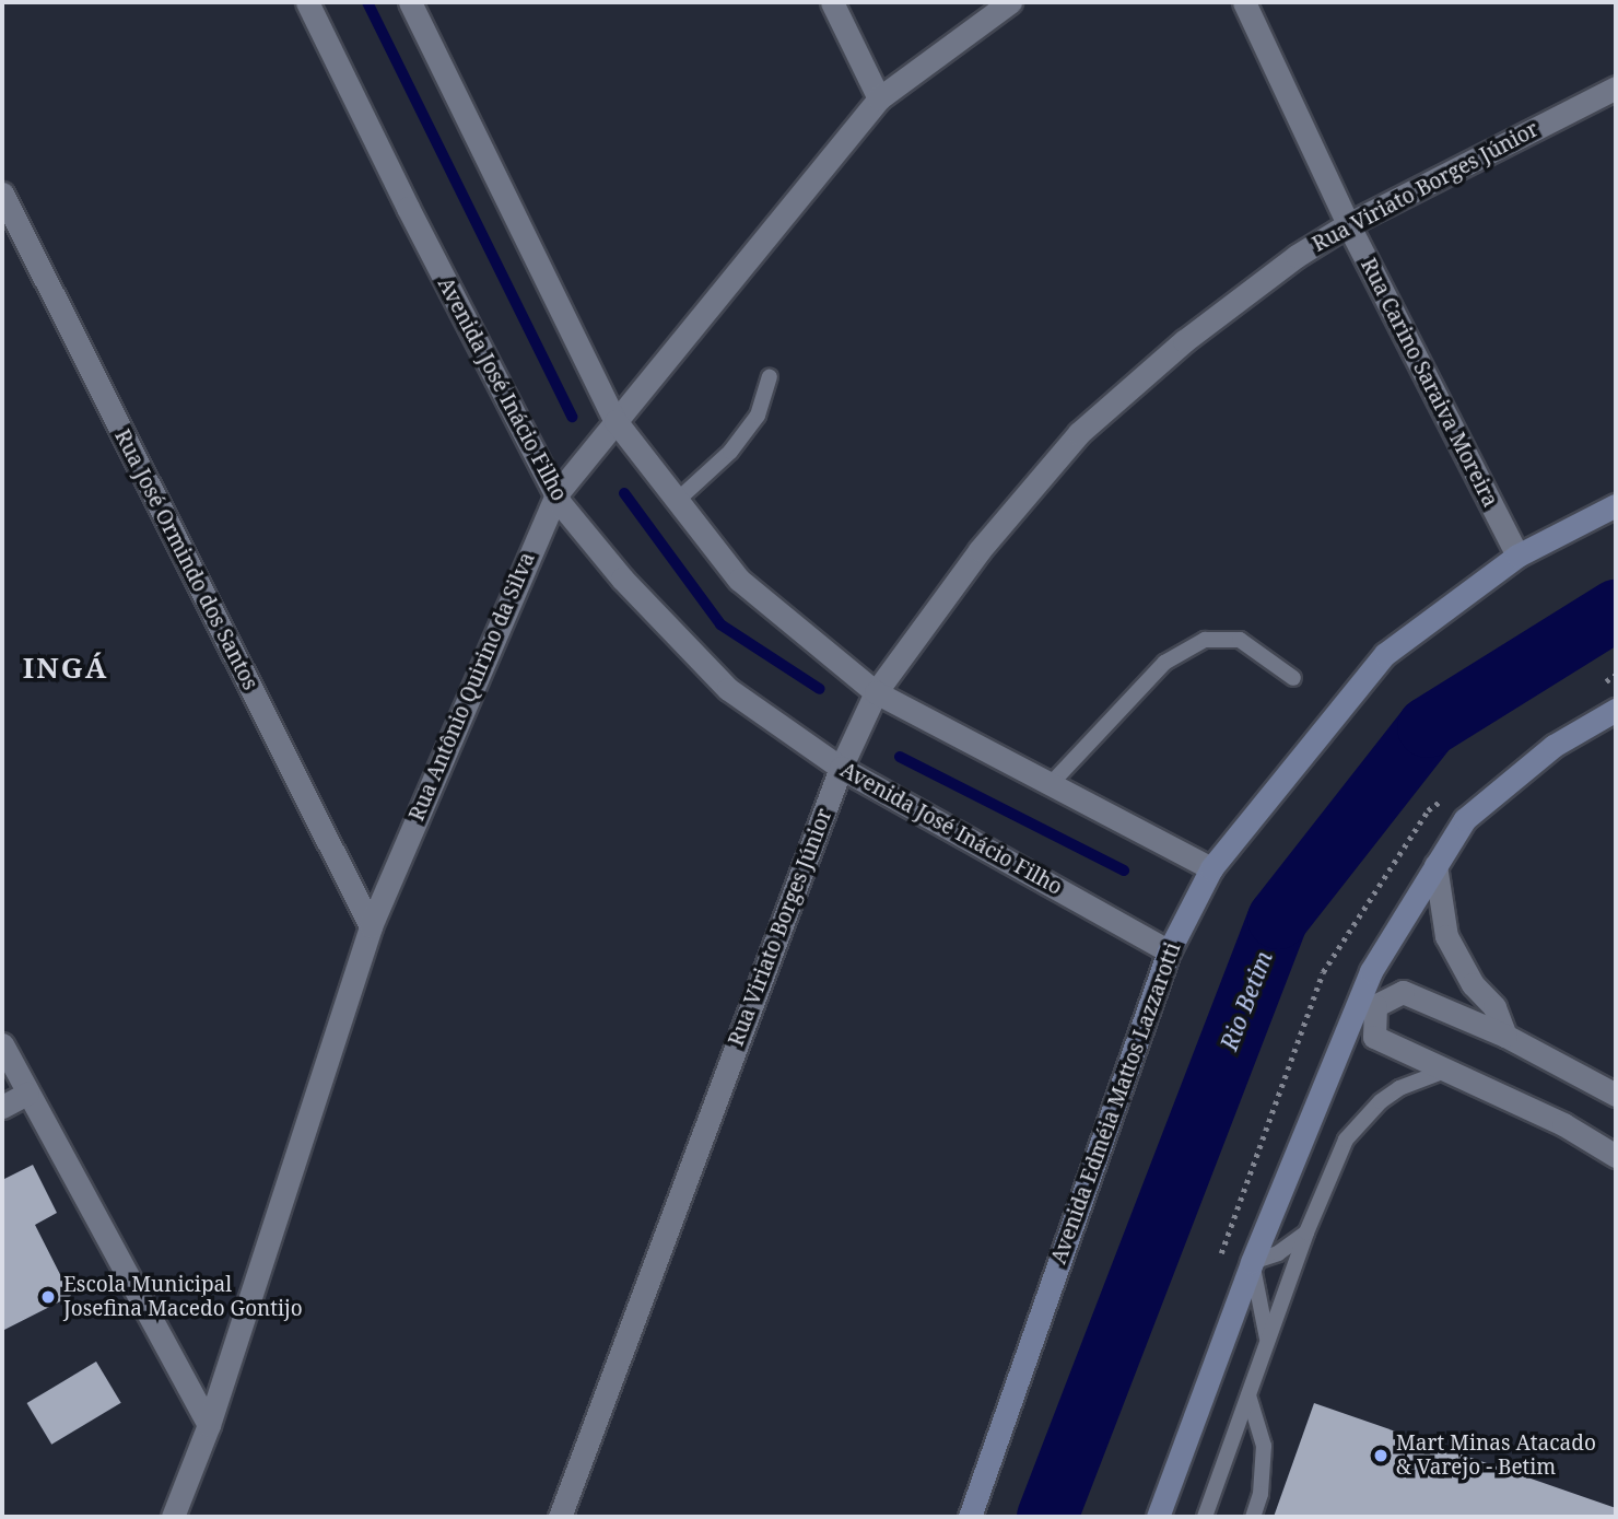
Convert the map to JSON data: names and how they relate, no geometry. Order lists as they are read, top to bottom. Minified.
{"streets":{"main road":["Avenida Edméia Mattos Lazzarotti"],"street":["Rua Viriato Borges Júnior","Rua Carino Saraiva Moreira","Avenida José Inácio Filho","Rua José Ormindo dos Santos","Rua Antônio Quirino da Silva"]},"crossings":[["Rua Viriato Borges Júnior","Rua Carino Saraiva Moreira"],["Rua Viriato Borges Júnior","Avenida José Inácio Filho"],["Rua Carino Saraiva Moreira","Avenida Edméia Mattos Lazzarotti"],["Avenida José Inácio Filho","Rua Antônio Quirino da Silva"],["Avenida José Inácio Filho","Avenida Edméia Mattos Lazzarotti"],["Rua José Ormindo dos Santos","Rua Antônio Quirino da Silva"]],"districts":["INGÁ"],"water":["Rio Betim"],"places":["Escola Municipal Josefina Macedo Gontijo","Mart Minas Atacado & Varejo - Betim"]}
